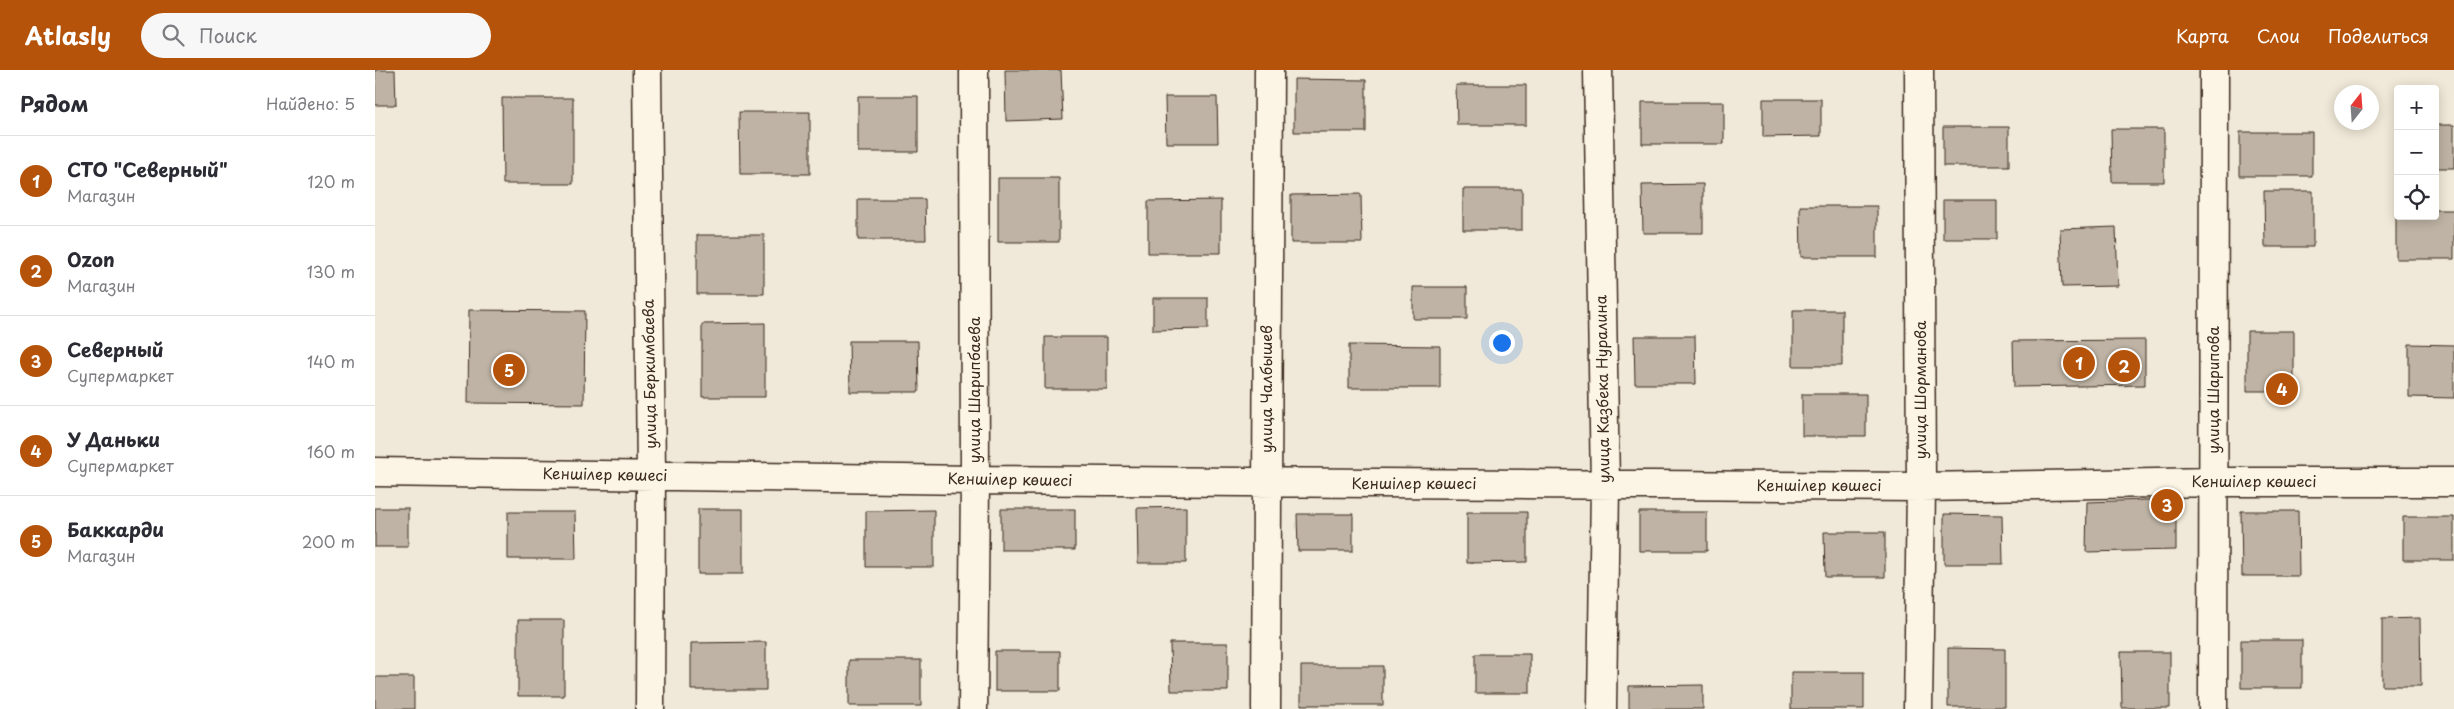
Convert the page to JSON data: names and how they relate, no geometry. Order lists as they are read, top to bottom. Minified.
{"streets":{"street":["улица Беркимбаева","улица Чалбышев","улица Казбека Нуралина","улица Шарипбаева","улица Шорманова","улица Шарипова","Кеншілер көшесі"]},"crossings":[["улица Беркимбаева","Кеншілер көшесі"],["улица Чалбышев","Кеншілер көшесі"],["улица Казбека Нуралина","Кеншілер көшесі"],["улица Шарипбаева","Кеншілер көшесі"],["улица Шорманова","Кеншілер көшесі"],["улица Шарипова","Кеншілер көшесі"]],"north":"top","page":{"header":"Atlasly","search":"Поиск","nav":["Карта","Слои","Поделиться"],"heading":["Рядом","Найдено: 5"],"map_buttons":["+","−"],"list":[{"mark":"1","name":"СТО \"Северный\"","note":"Магазин","value":"120 m"},{"mark":"2","name":"Ozon","note":"Магазин","value":"130 m"},{"mark":"3","name":"Северный","note":"Супермаркет","value":"140 m"},{"mark":"4","name":"У Даньки","note":"Супермаркет","value":"160 m"},{"mark":"5","name":"Баккарди","note":"Магазин","value":"200 m"}],"pins":["1","2","5","4","3"]}}
